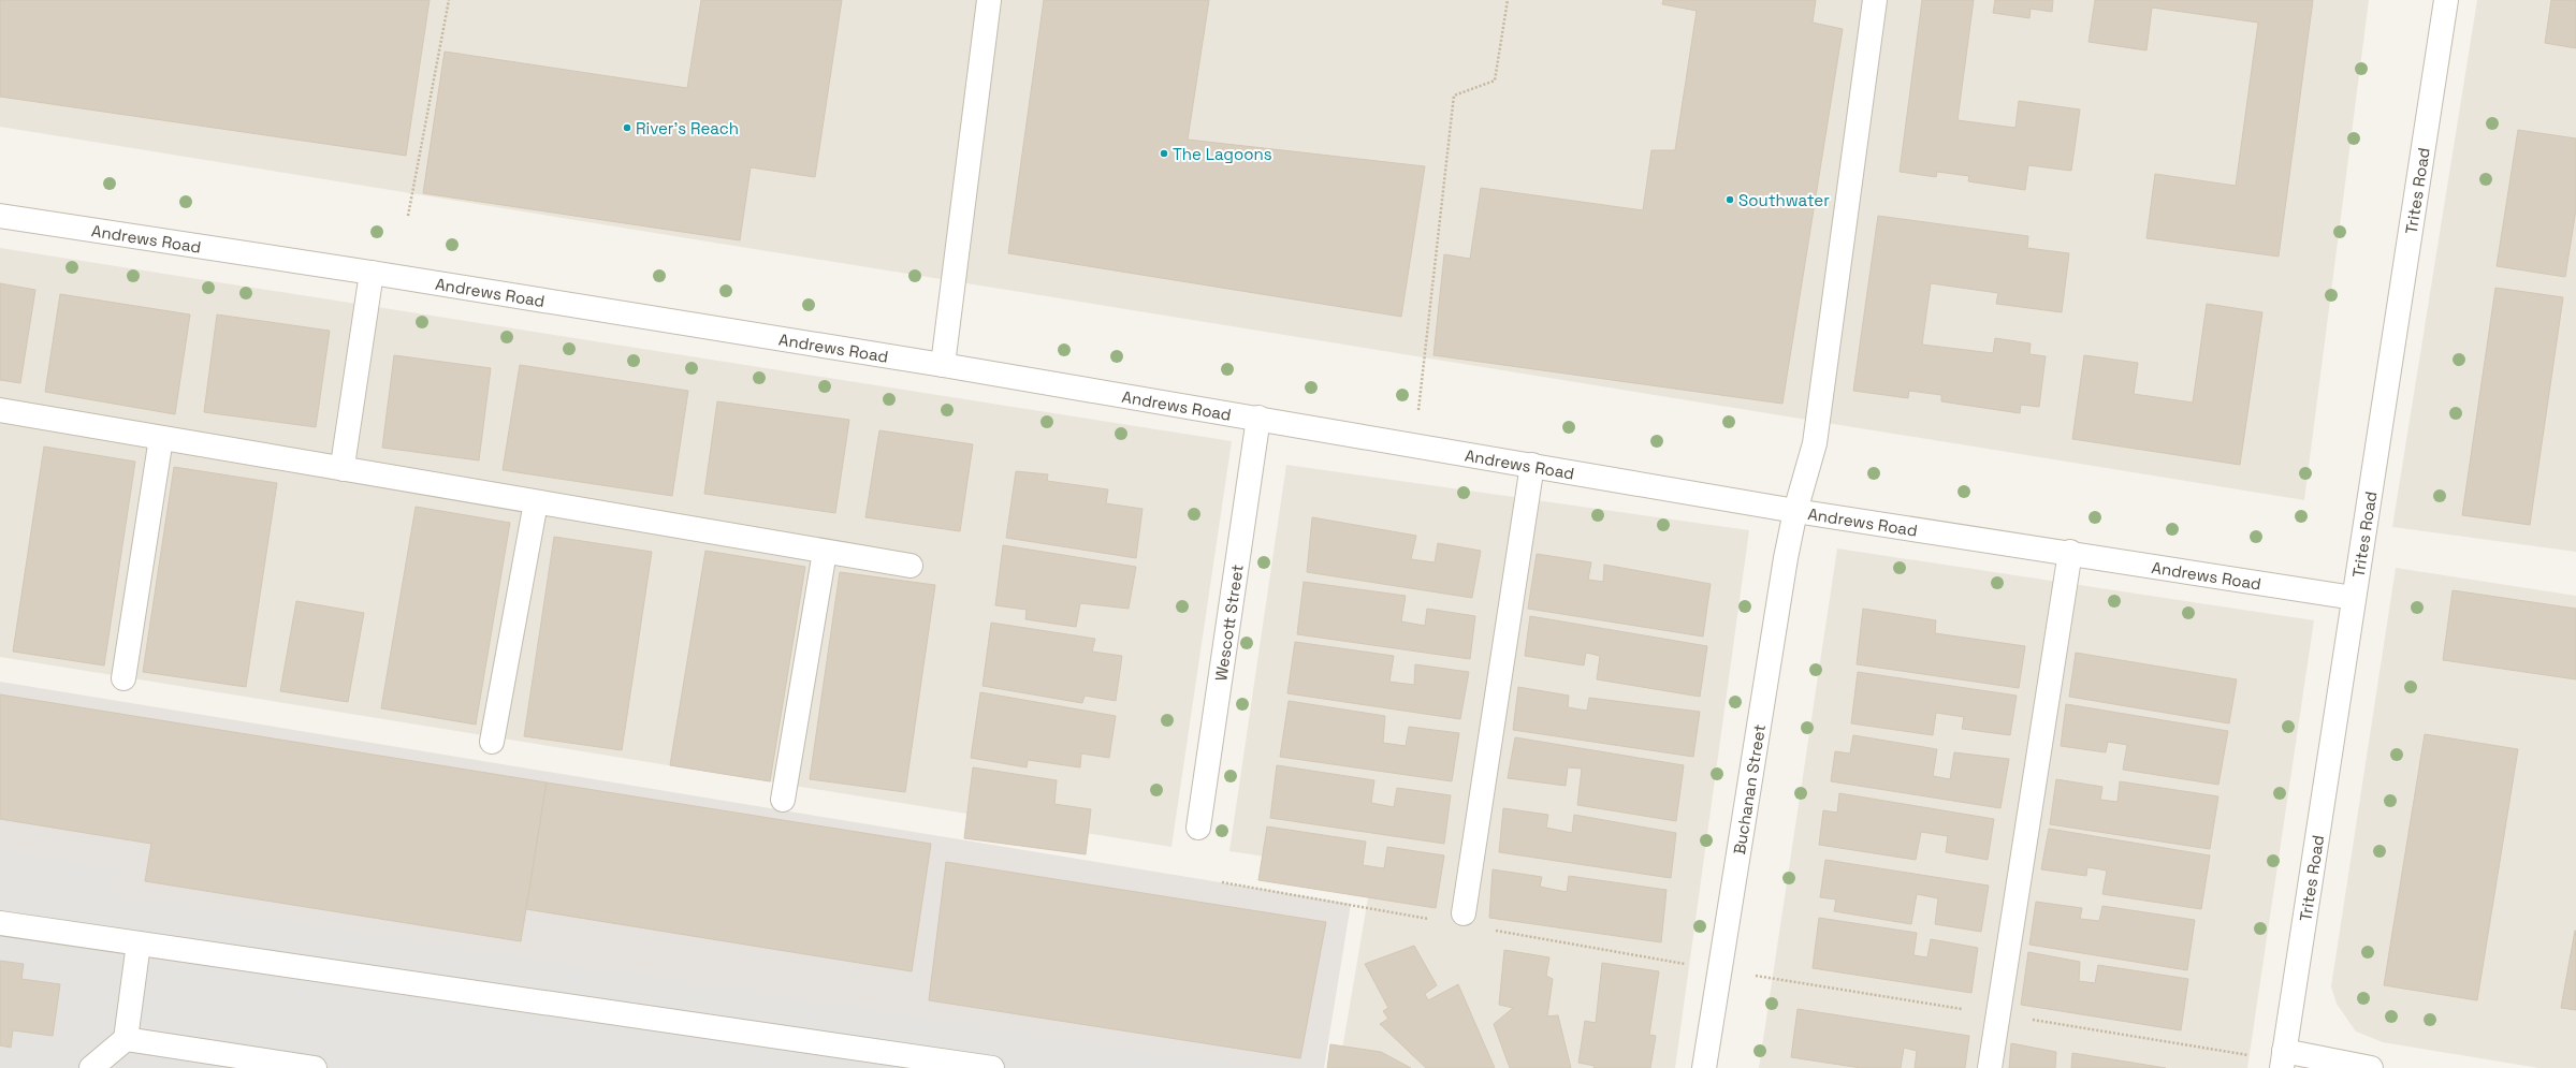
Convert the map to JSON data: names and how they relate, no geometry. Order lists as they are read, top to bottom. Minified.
{"streets":{"street":["Trites Road","Andrews Road","Wescott Street","Buchanan Street"]},"crossings":[["Trites Road","Andrews Road"],["Andrews Road","Wescott Street"],["Andrews Road","Buchanan Street"]],"places":["River's Reach","The Lagoons","Southwater"]}
